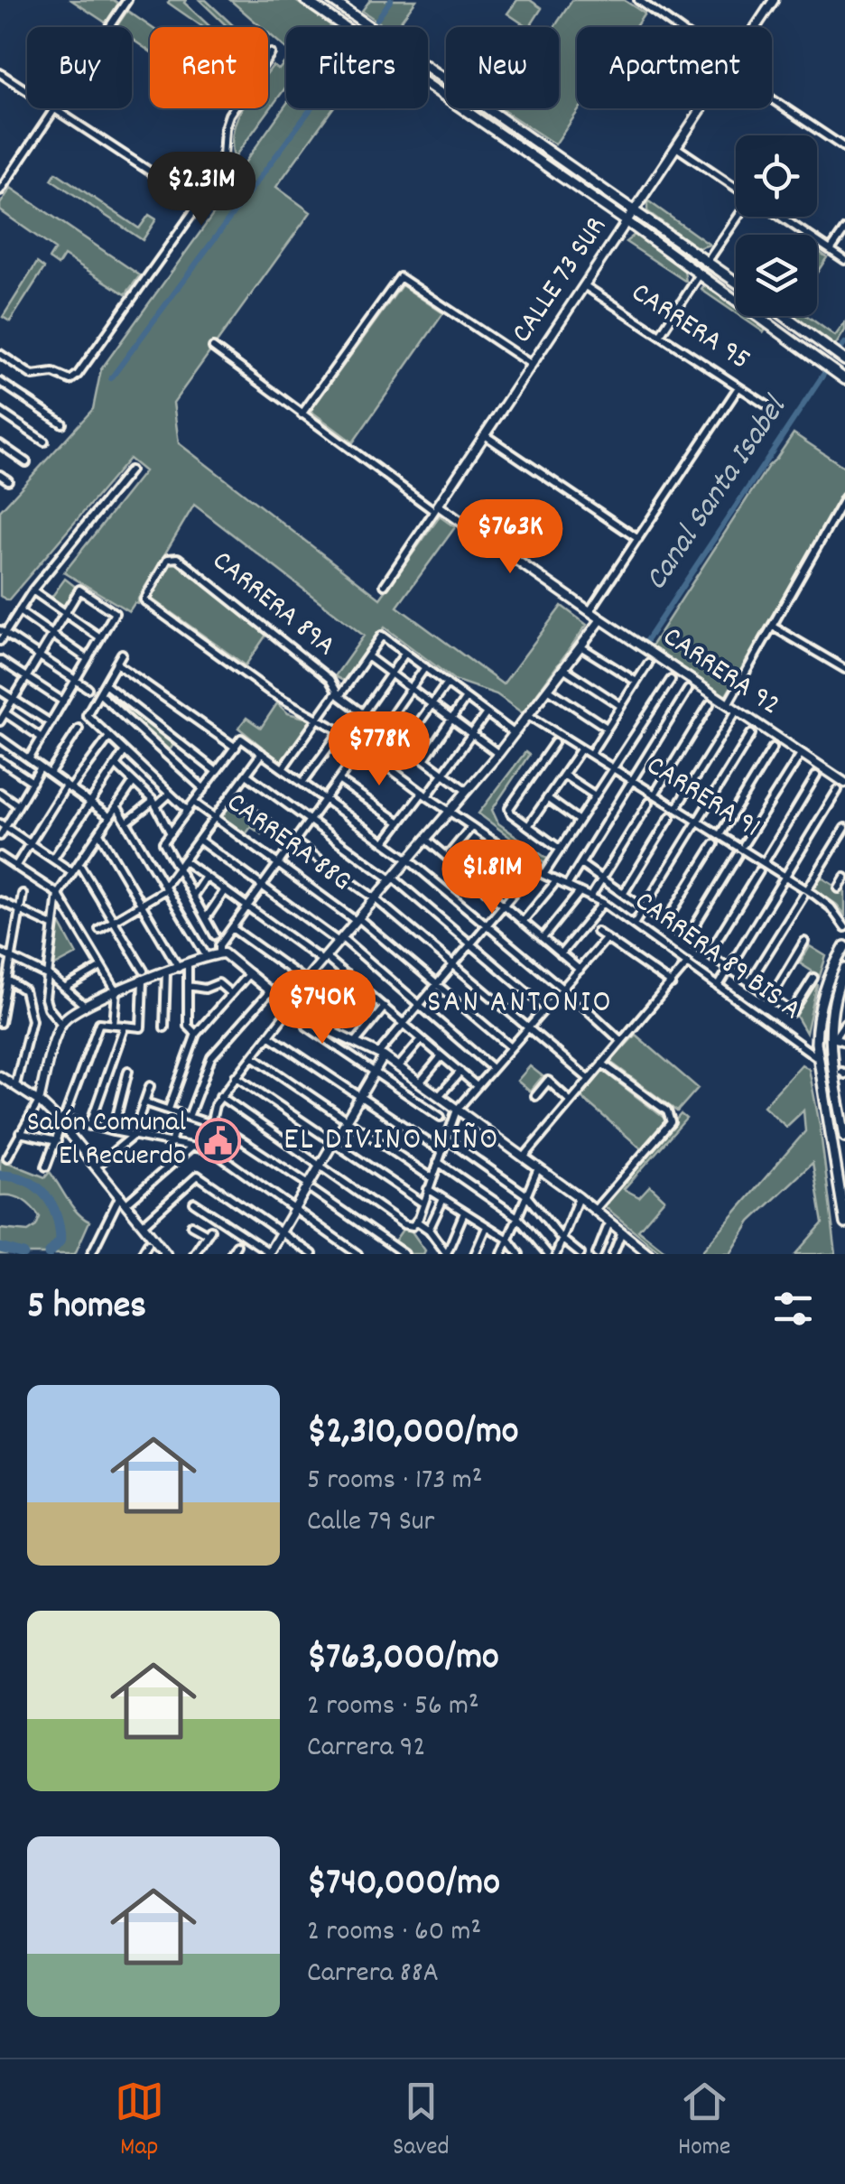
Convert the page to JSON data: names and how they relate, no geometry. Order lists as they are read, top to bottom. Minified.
{"streets":{"street":["CALLE 73 SUR","CARRERA 95","CARRERA 89A","CARRERA 92","CARRERA 91","CARRERA 88G","CARRERA 89 BIS A"]},"crossings":[["CALLE 73 SUR","CARRERA 95"],["CALLE 73 SUR","CARRERA 92"],["CARRERA 89A","CARRERA 89 BIS A"]],"districts":["SAN ANTONIO","EL DIVINO NIÑO"],"water":["Canal Santa Isabel"],"places":{"public building":["Salón Comunal El Recuerdo"]},"page":{"chip":["Buy","Rent","Filters","New","Apartment"],"price":["$2.31M","$763K","$778K","$1.81M","$740K"],"heading":"5 homes","list":[{"name":"$2,310,000/mo","note":"5 rooms · 173 m² · Calle 79 Sur"},{"name":"$763,000/mo","note":"2 rooms · 56 m² · Carrera 92"},{"name":"$740,000/mo","note":"2 rooms · 60 m² · Carrera 88A"}],"tabs":["Map","Saved","Home"]}}
